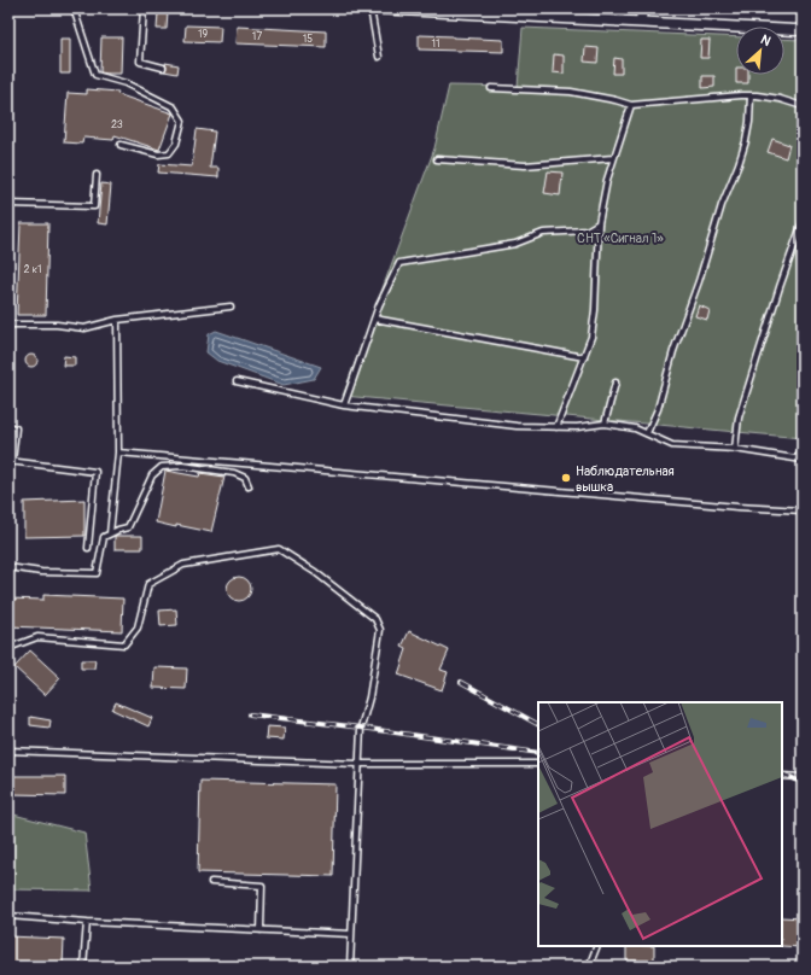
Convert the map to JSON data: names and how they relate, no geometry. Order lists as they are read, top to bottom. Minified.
{"parks":["СНТ «Сигнал 1»"],"places":["Наблюдательная вышка"],"house_numbers":["19","17","15","11","23","2 к1"],"north":"top right"}
